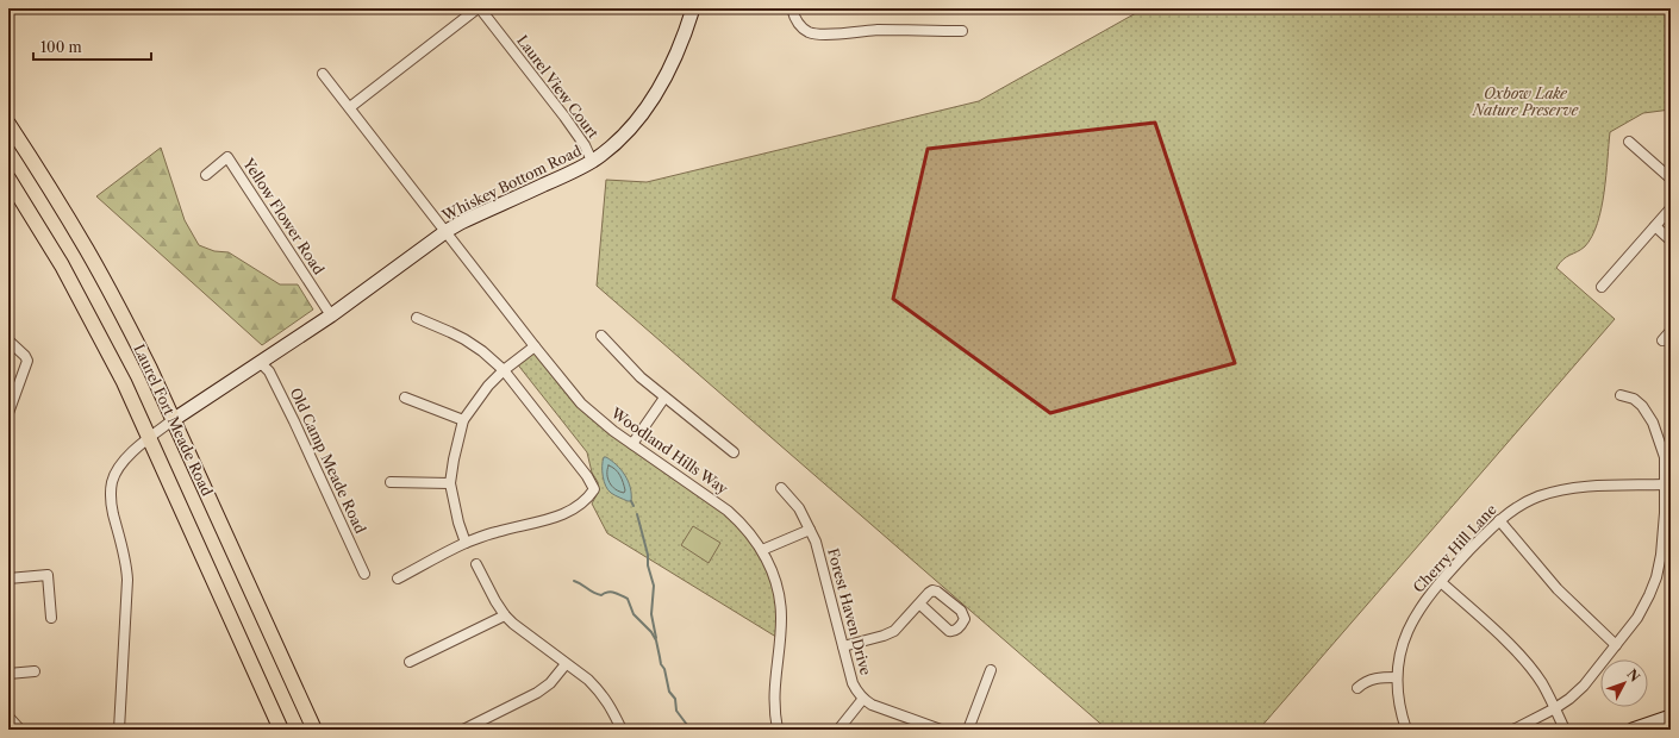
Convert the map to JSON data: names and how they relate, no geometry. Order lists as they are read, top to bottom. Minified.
{"streets":{"main road":["Laurel Fort Meade Road"],"street":["Laurel View Court","Whiskey Bottom Road","Yellow Flower Road","Woodland Hills Way","Old Camp Meade Road","Cherry Hill Lane","Forest Haven Drive"]},"crossings":[["Laurel View Court","Whiskey Bottom Road"],["Whiskey Bottom Road","Yellow Flower Road"],["Whiskey Bottom Road","Laurel Fort Meade Road"],["Whiskey Bottom Road","Woodland Hills Way"],["Whiskey Bottom Road","Old Camp Meade Road"]],"parks":["Oxbow Lake Nature Preserve"],"scale_bar":"100 m","north":"top right"}
